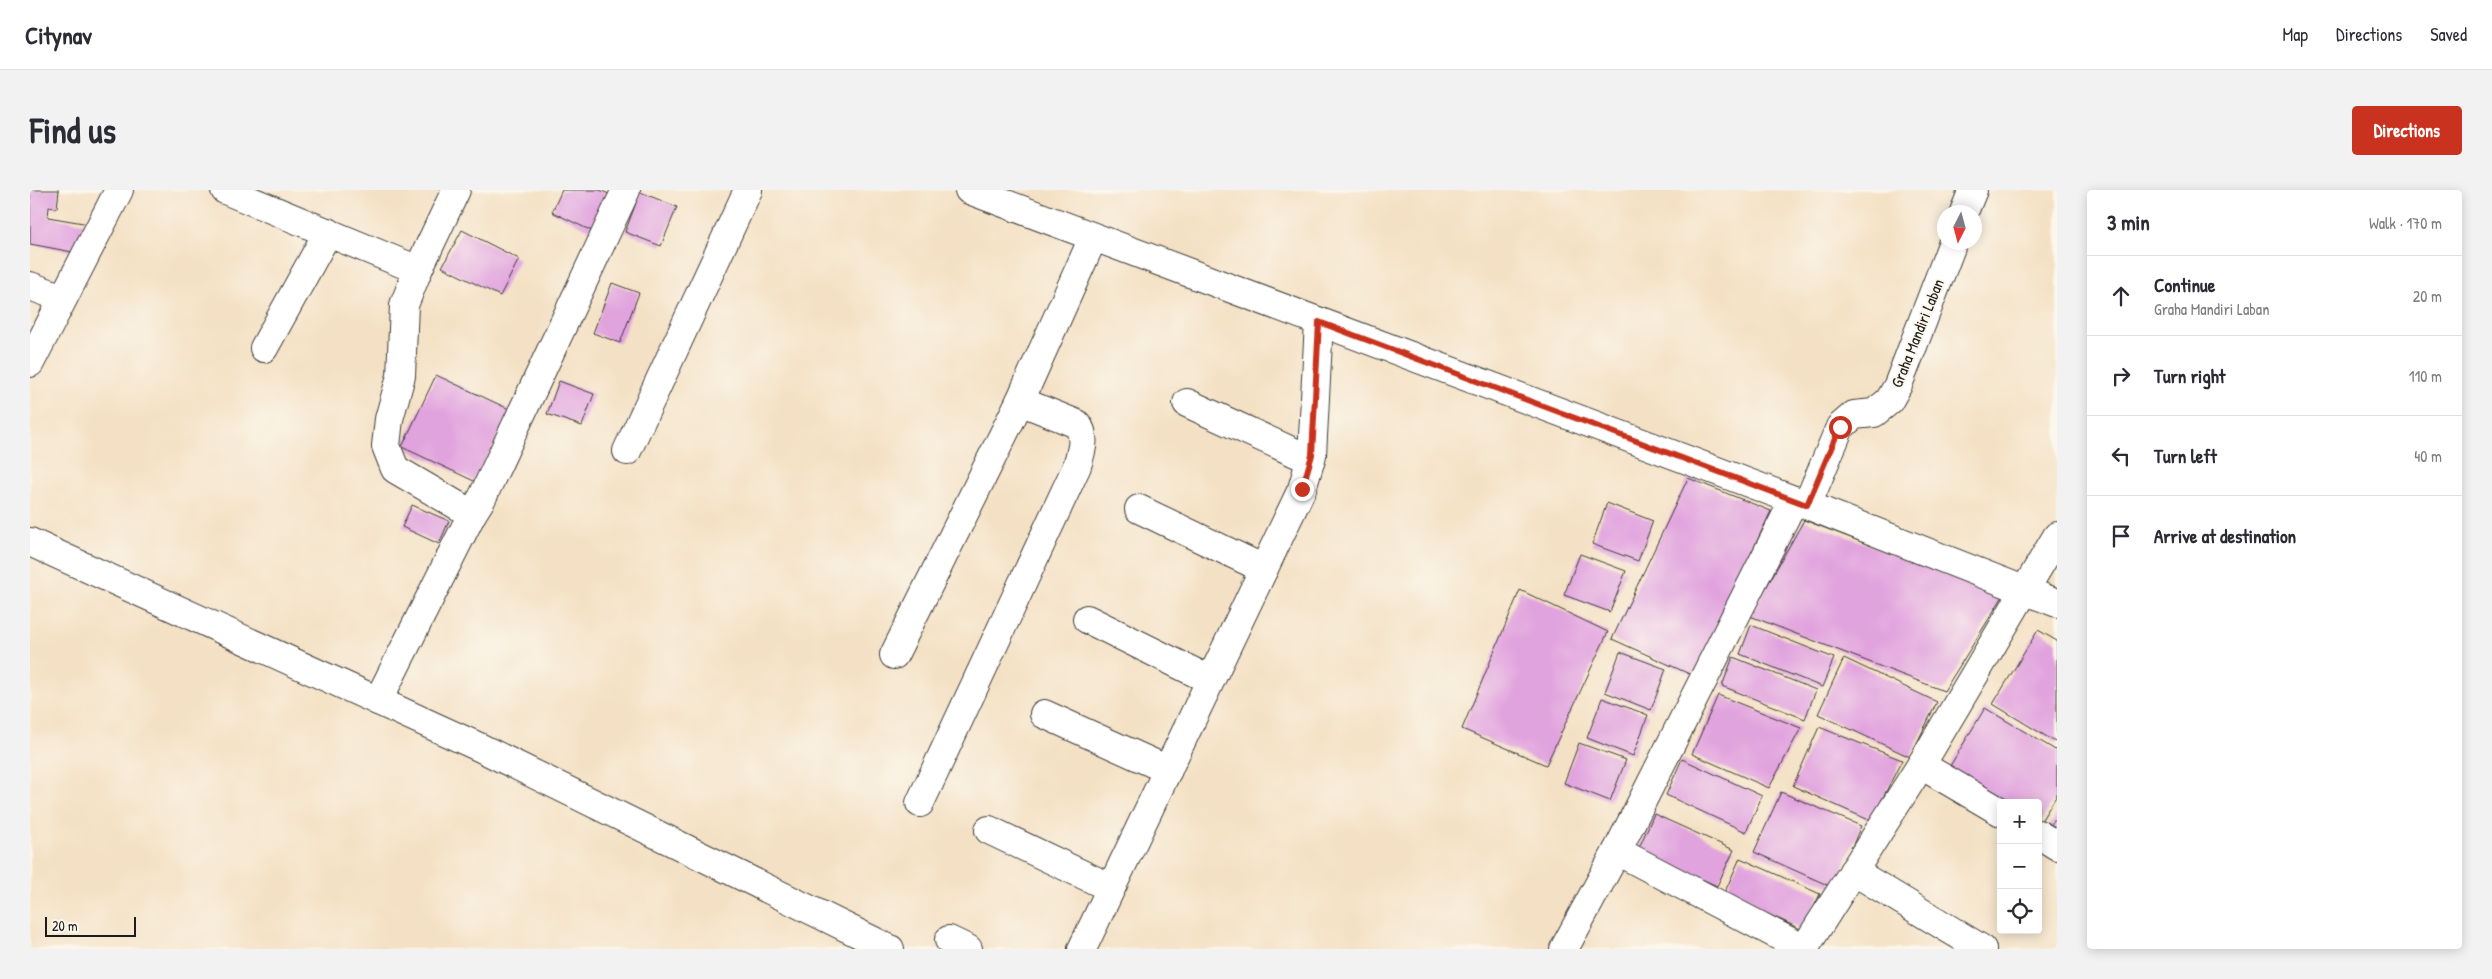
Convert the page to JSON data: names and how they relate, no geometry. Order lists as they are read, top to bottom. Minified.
{"streets":{"street":["Graha Mandiri Laban"]},"scale_bar":"20 m","north":"bottom","page":{"header":"Citynav","nav":["Map","Directions","Saved"],"buttons":"Directions","title":"Find us","heading":["3 min","Walk · 170 m"],"list":[["Continue","Graha Mandiri Laban","20 m"],["Turn right","110 m"],["Turn left","40 m"],"Arrive at destination"],"map_buttons":["+","−"],"scale":"20 m"}}
